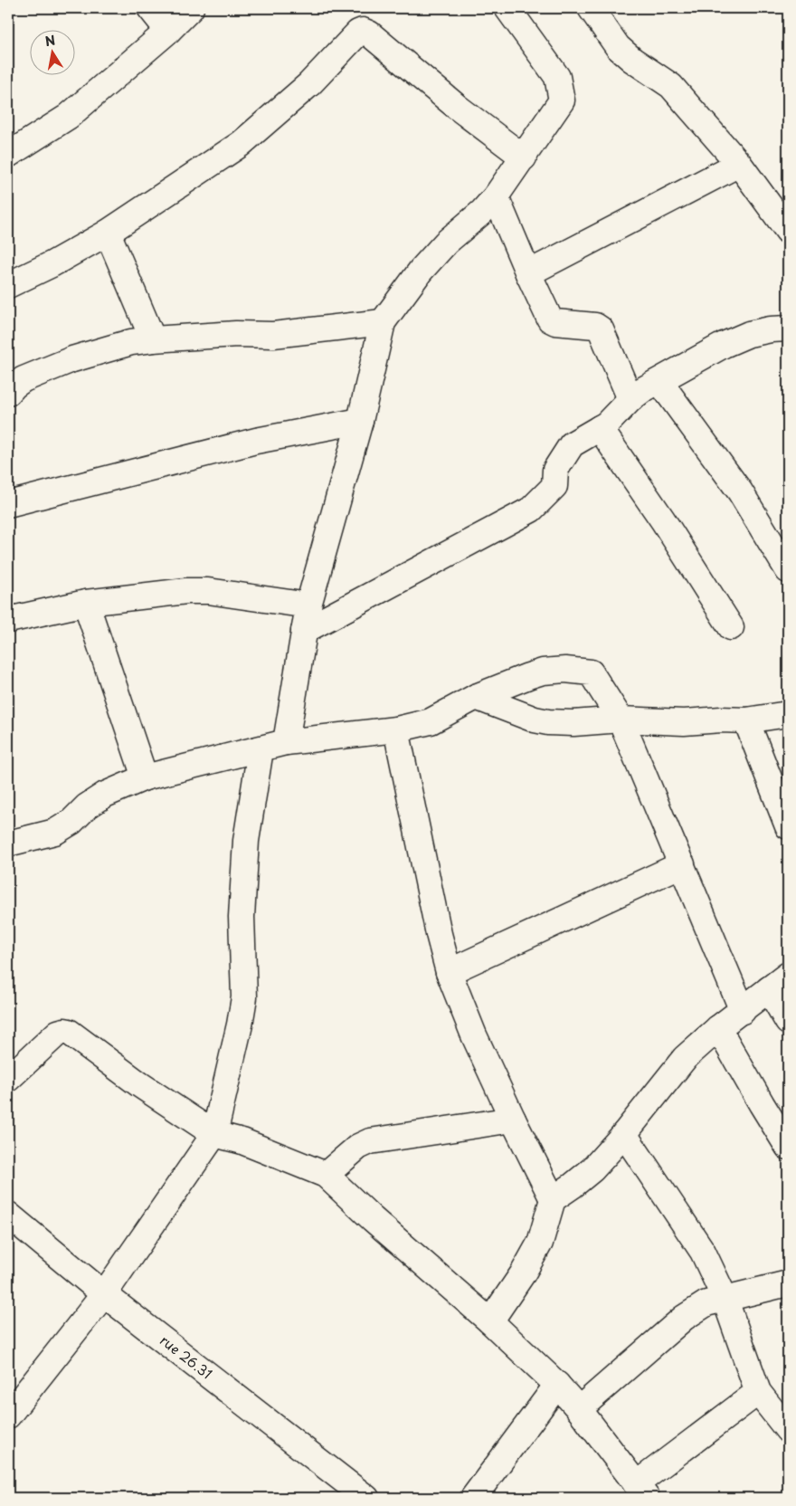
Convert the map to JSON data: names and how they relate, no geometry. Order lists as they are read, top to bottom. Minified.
{"streets":{"street":["rue 26.31"]},"north":"top"}
